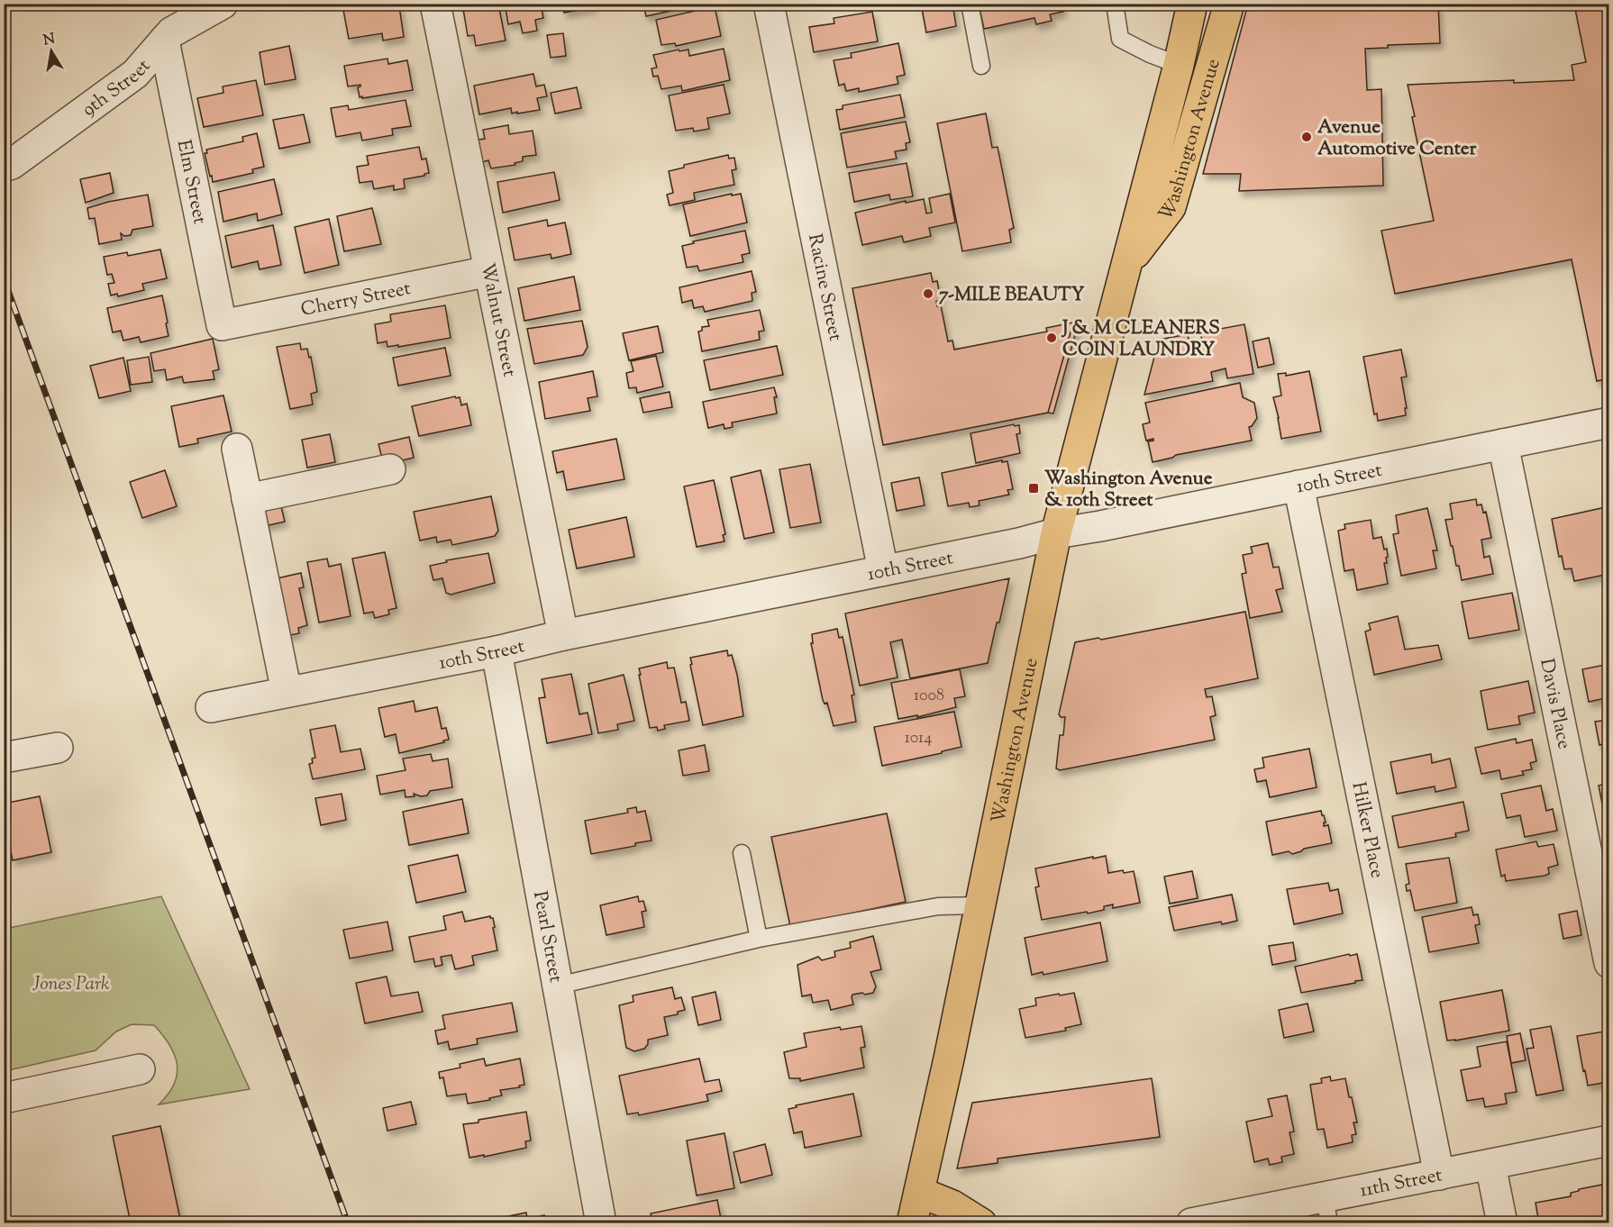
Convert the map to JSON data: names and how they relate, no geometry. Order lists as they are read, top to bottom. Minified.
{"streets":{"main road":["Washington Avenue"],"street":["9th Street","Elm Street","Racine Street","Cherry Street","Walnut Street","10th Street","Davis Place","Hilker Place","Pearl Street","11th Street"]},"crossings":[["9th Street","Elm Street"],["Washington Avenue","10th Street"],["Elm Street","Cherry Street"],["Racine Street","10th Street"],["Cherry Street","Walnut Street"],["Walnut Street","10th Street"],["10th Street","Davis Place"],["10th Street","Hilker Place"],["10th Street","Pearl Street"],["Hilker Place","11th Street"]],"parks":["Jones Park"],"places":{"other":["Avenue Automotive Center","7-MILE BEAUTY","J & M CLEANERS COIN LAUNDRY"],"transit":["Washington Avenue & 10th Street"]},"house_numbers":["1008","1014"],"north":"top"}
